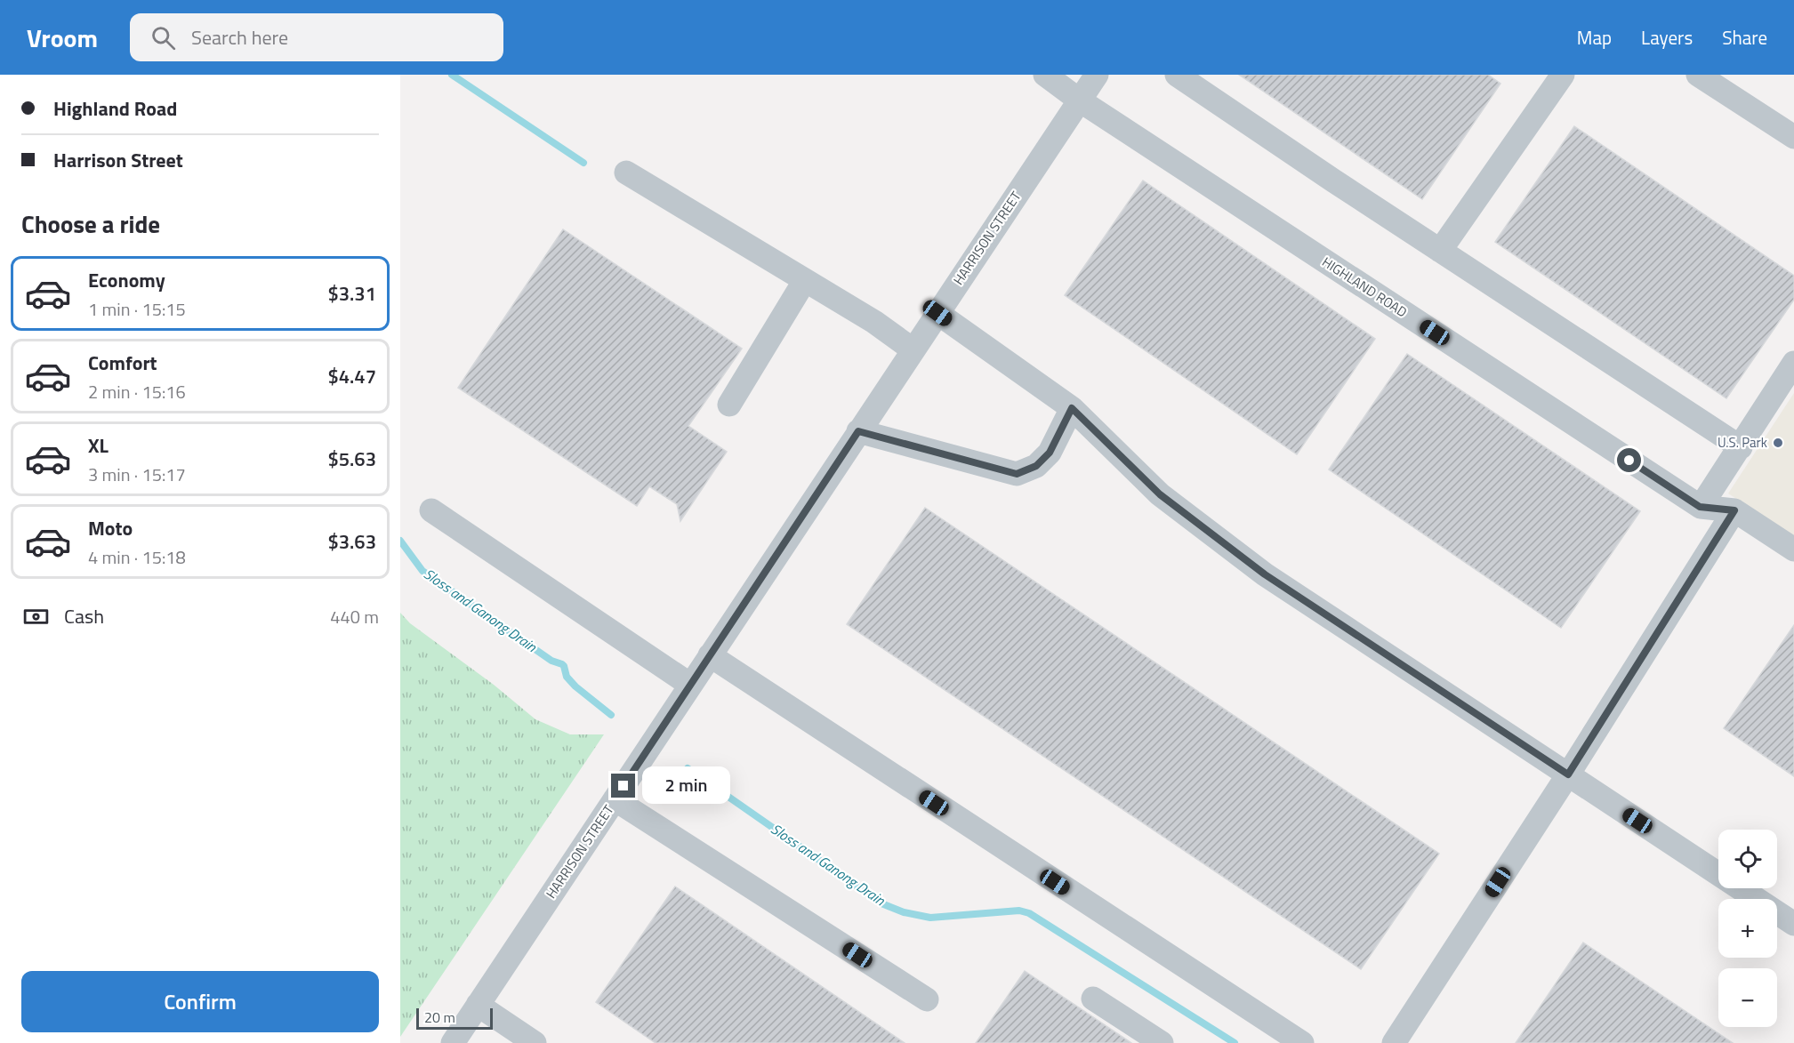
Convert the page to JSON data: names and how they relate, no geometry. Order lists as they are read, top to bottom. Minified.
{"streets":{"street":["HARRISON STREET","HIGHLAND ROAD"]},"crossings":[["HARRISON STREET","HIGHLAND ROAD"]],"water":["Sloss and Ganong Drain"],"places":["U.S. Park"],"scale_bar":"20 m","page":{"header":"Vroom","search":"Search here","nav":["Map","Layers","Share"],"banner":["Highland Road","Harrison Street"],"heading":"Choose a ride","list":[{"name":"Economy","note":"1 min · 15:15","value":"$3.31"},{"name":"Comfort","note":"2 min · 15:16","value":"$4.47"},{"name":"XL","note":"3 min · 15:17","value":"$5.63"},{"name":"Moto","note":"4 min · 15:18","value":"$3.63"}],"pay":["Cash","440 m"],"bubble":"2 min","map_buttons":["+","−"],"buttons":"Confirm","scale":"20 m"}}
